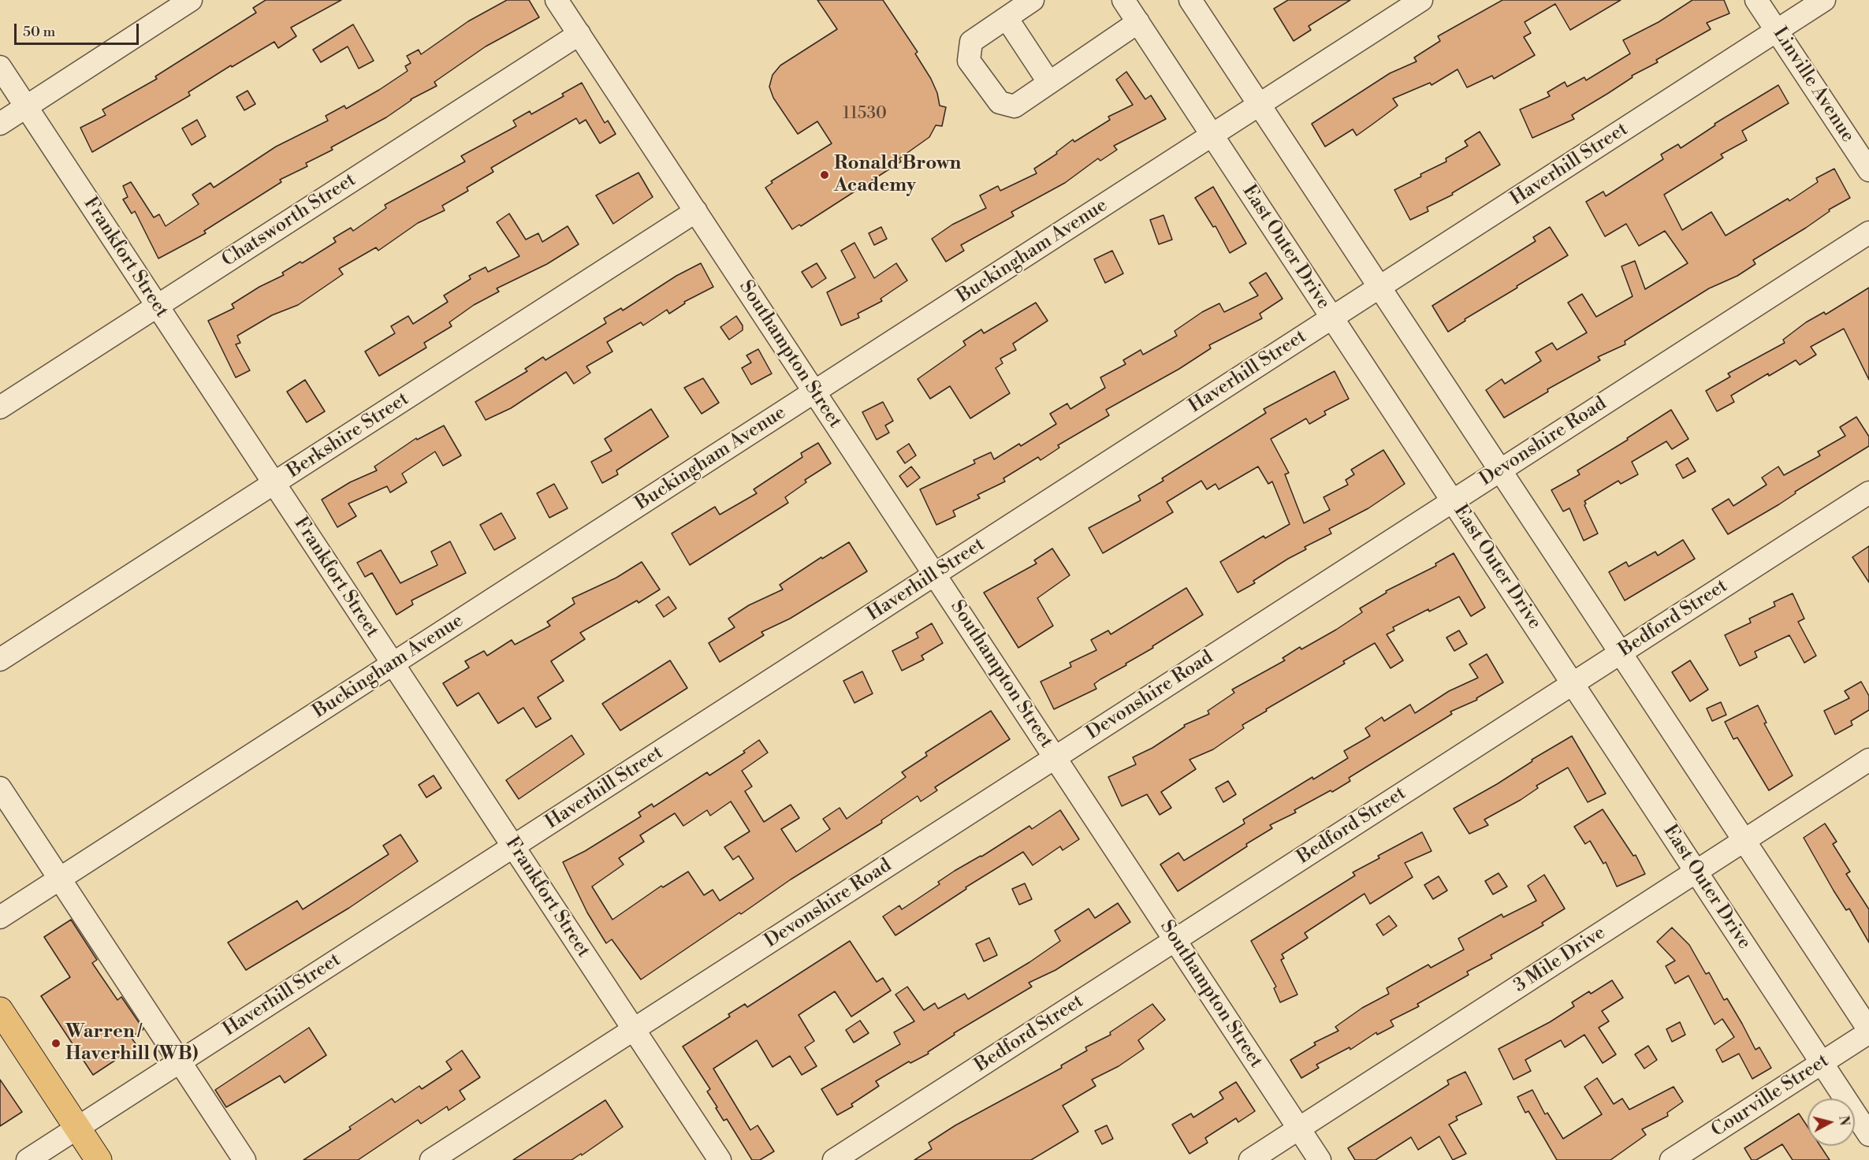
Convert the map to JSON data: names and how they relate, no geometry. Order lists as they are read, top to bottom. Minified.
{"streets":{"street":["Linville Avenue","Haverhill Street","Chatsworth Street","East Outer Drive","Buckingham Avenue","Frankfort Street","Southampton Street","Berkshire Street","Devonshire Road","Bedford Street","3 Mile Drive","Courville Street"]},"crossings":[["Linville Avenue","Haverhill Street"],["Haverhill Street","East Outer Drive"],["Haverhill Street","Frankfort Street"],["Haverhill Street","Southampton Street"],["Chatsworth Street","Frankfort Street"],["Chatsworth Street","Southampton Street"],["East Outer Drive","Buckingham Avenue"],["East Outer Drive","Devonshire Road"],["East Outer Drive","Bedford Street"],["East Outer Drive","3 Mile Drive"],["East Outer Drive","Courville Street"],["Buckingham Avenue","Frankfort Street"],["Buckingham Avenue","Southampton Street"],["Frankfort Street","Berkshire Street"],["Frankfort Street","Devonshire Road"],["Southampton Street","Berkshire Street"],["Southampton Street","Devonshire Road"],["Southampton Street","Bedford Street"],["Southampton Street","3 Mile Drive"]],"places":["Ronald Brown Academy","Warren / Haverhill (WB)"],"house_numbers":["11530"],"scale_bar":"50 m","north":"right"}
